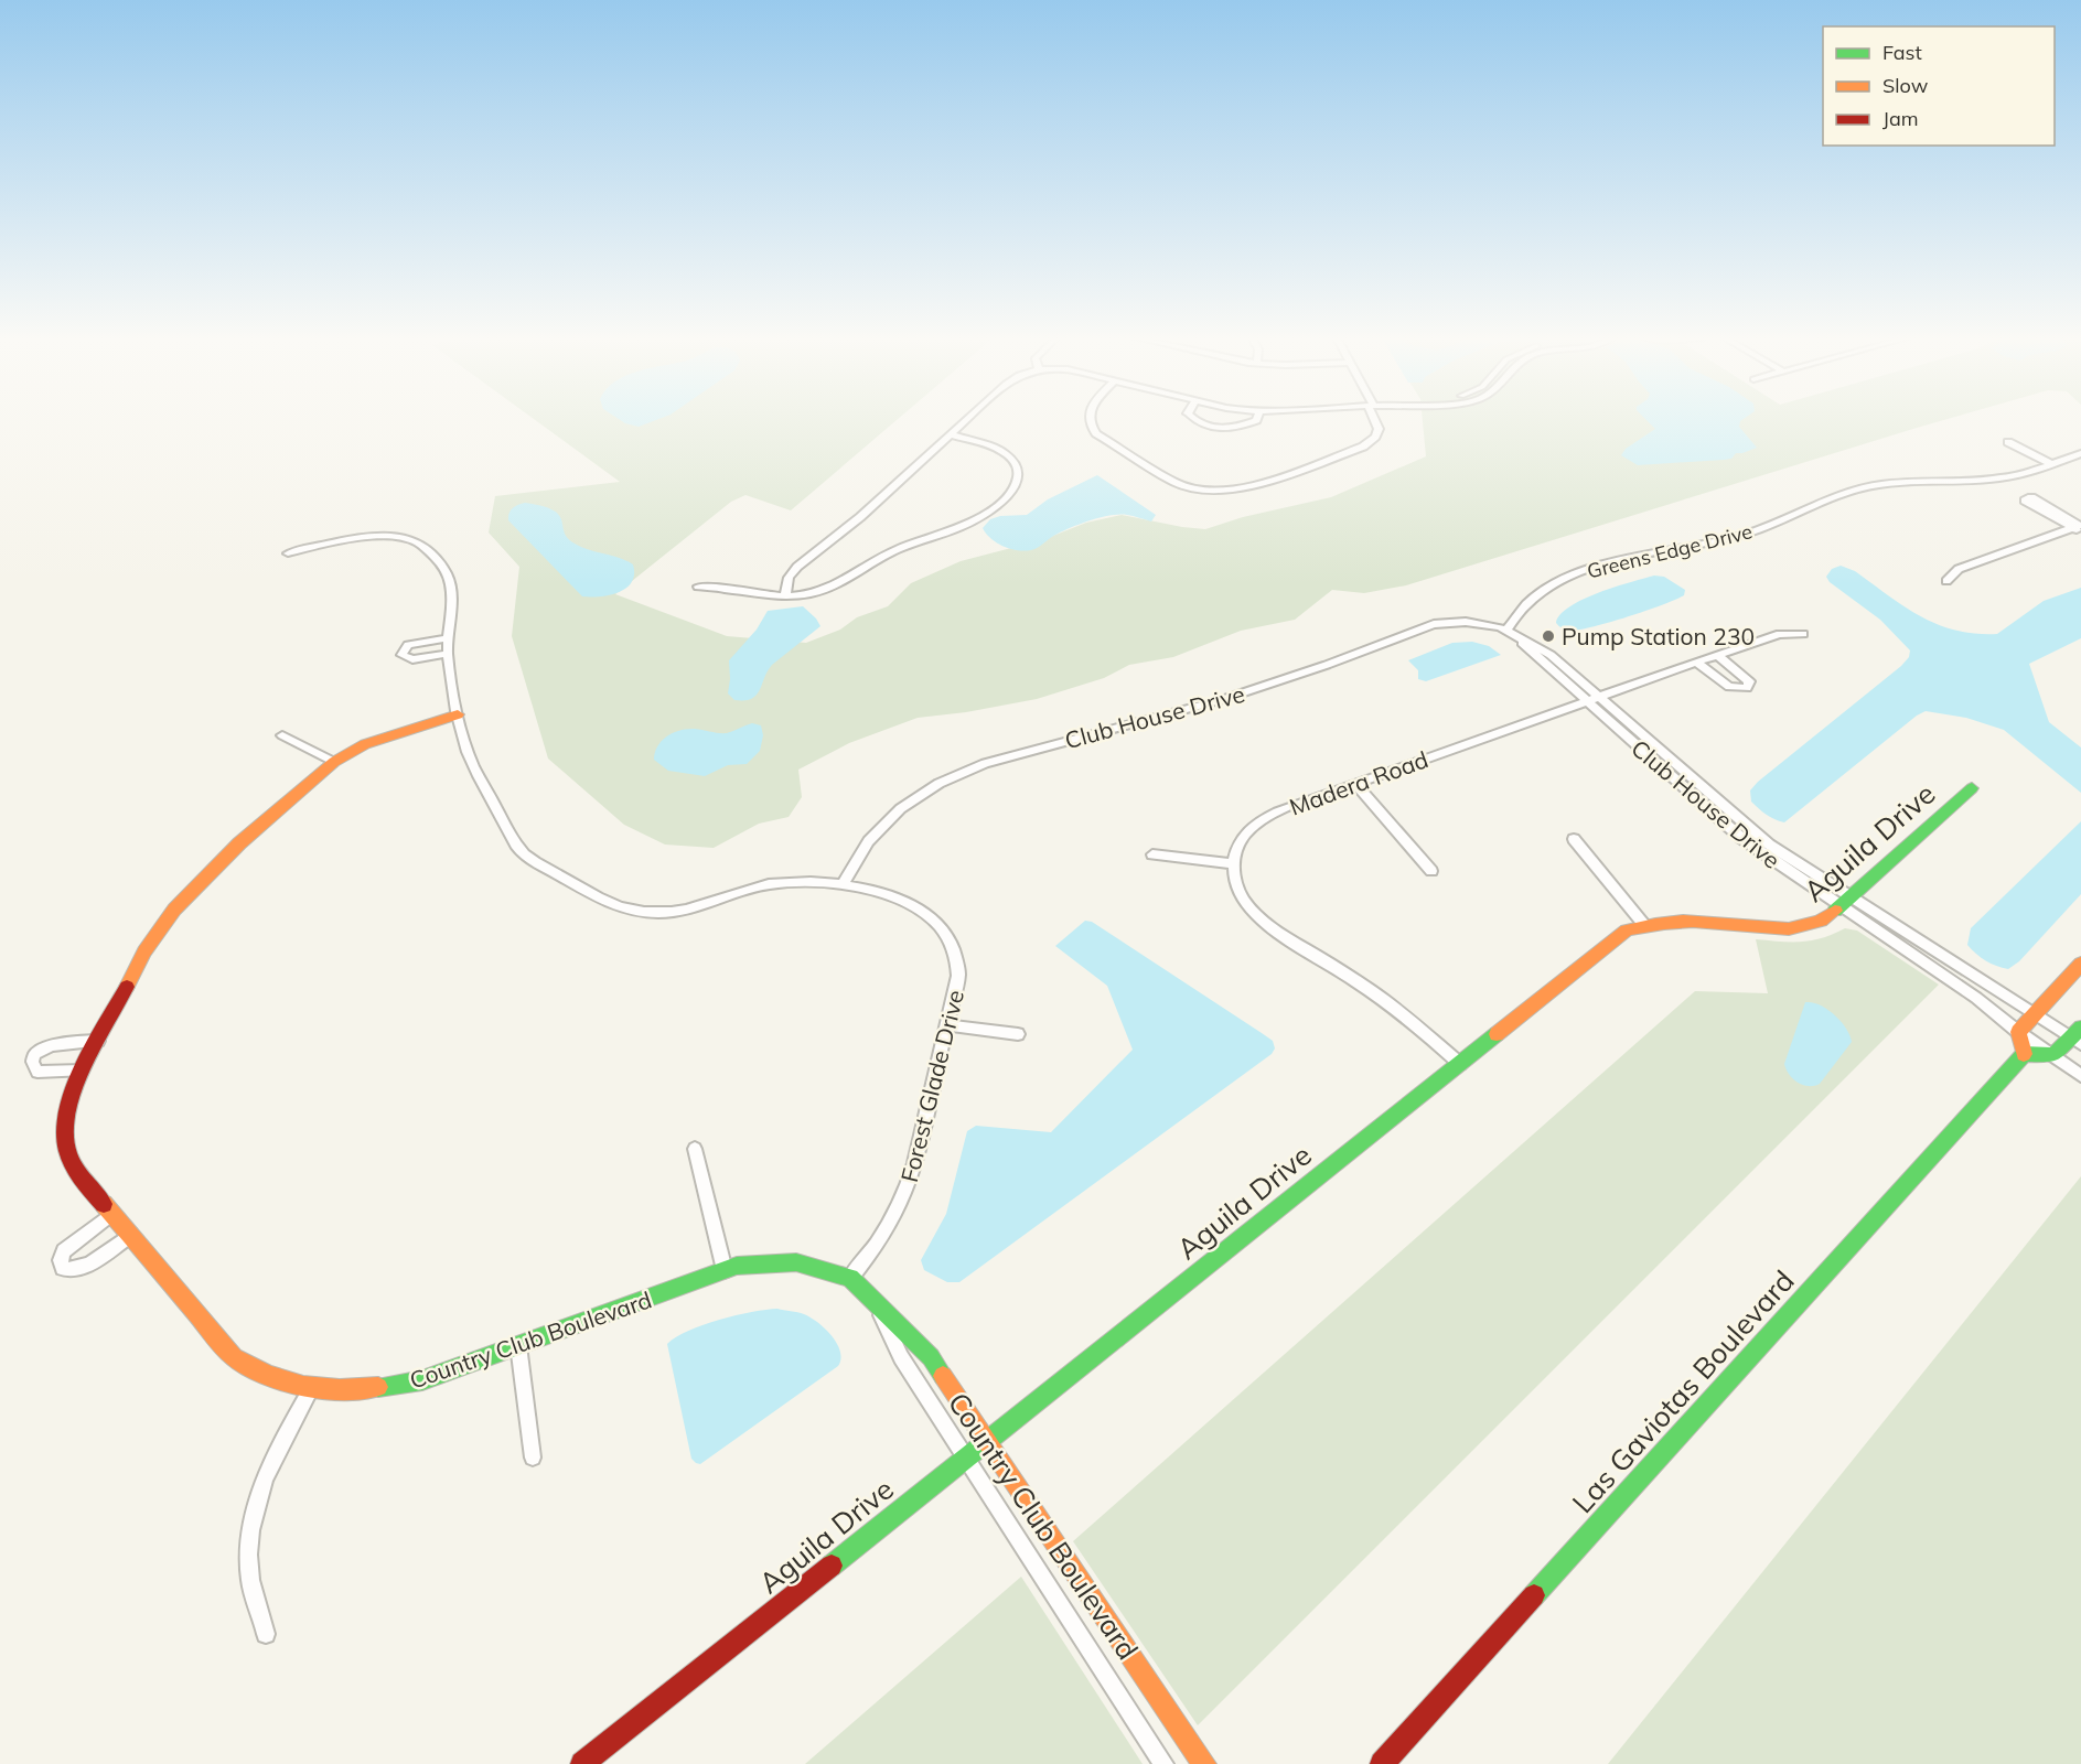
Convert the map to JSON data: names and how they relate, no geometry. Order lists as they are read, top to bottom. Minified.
{"streets":{"street":["Greens Edge Drive","Club House Drive","Madera Road","Aguila Drive","Forest Glade Drive","Country Club Boulevard","Las Gaviotas Boulevard"]},"crossings":[["Greens Edge Drive","Club House Drive"],["Club House Drive","Madera Road"],["Club House Drive","Aguila Drive"],["Club House Drive","Forest Glade Drive"],["Aguila Drive","Country Club Boulevard"],["Forest Glade Drive","Country Club Boulevard"]],"places":["Pump Station 230"],"legend":["Fast","Slow","Jam"]}
